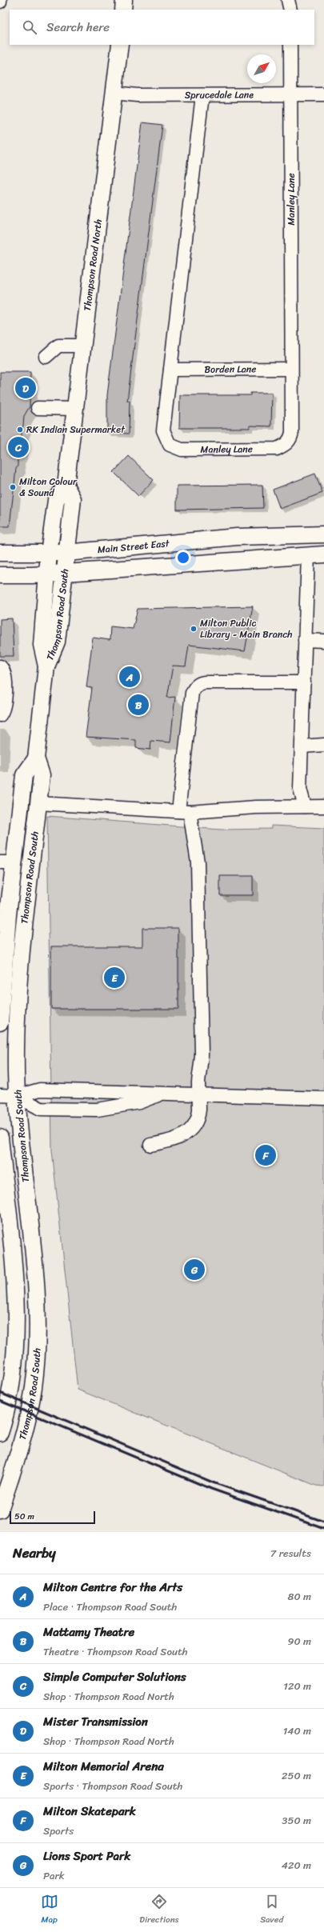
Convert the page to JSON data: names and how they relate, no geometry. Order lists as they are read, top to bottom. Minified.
{"streets":{"main road":["Thompson Road North","Main Street East","Thompson Road South"],"street":["Sprucedale Lane","Manley Lane","Borden Lane"]},"crossings":[["Sprucedale Lane","Manley Lane"],["Sprucedale Lane","Thompson Road North"],["Manley Lane","Borden Lane"],["Thompson Road North","Main Street East"],["Thompson Road North","Thompson Road South"],["Main Street East","Thompson Road South"]],"places":["RK Indian Supermarket","Milton Colour & Sound","Milton Public Library - Main Branch"],"scale_bar":"50 m","north":"top right","page":{"search":"Search here","pins":["D","C","A","B","E","F","G"],"scale":"50 m","heading":["Nearby","7 results"],"list":[{"mark":"A","name":"Milton Centre for the Arts","note":"Place · Thompson Road South","value":"80 m"},{"mark":"B","name":"Mattamy Theatre","note":"Theatre · Thompson Road South","value":"90 m"},{"mark":"C","name":"Simple Computer Solutions","note":"Shop · Thompson Road North","value":"120 m"},{"mark":"D","name":"Mister Transmission","note":"Shop · Thompson Road North","value":"140 m"},{"mark":"E","name":"Milton Memorial Arena","note":"Sports · Thompson Road South","value":"250 m"},{"mark":"F","name":"Milton Skatepark","note":"Sports","value":"350 m"},{"mark":"G","name":"Lions Sport Park","note":"Park","value":"420 m"}],"nav":["Map","Directions","Saved"]}}
